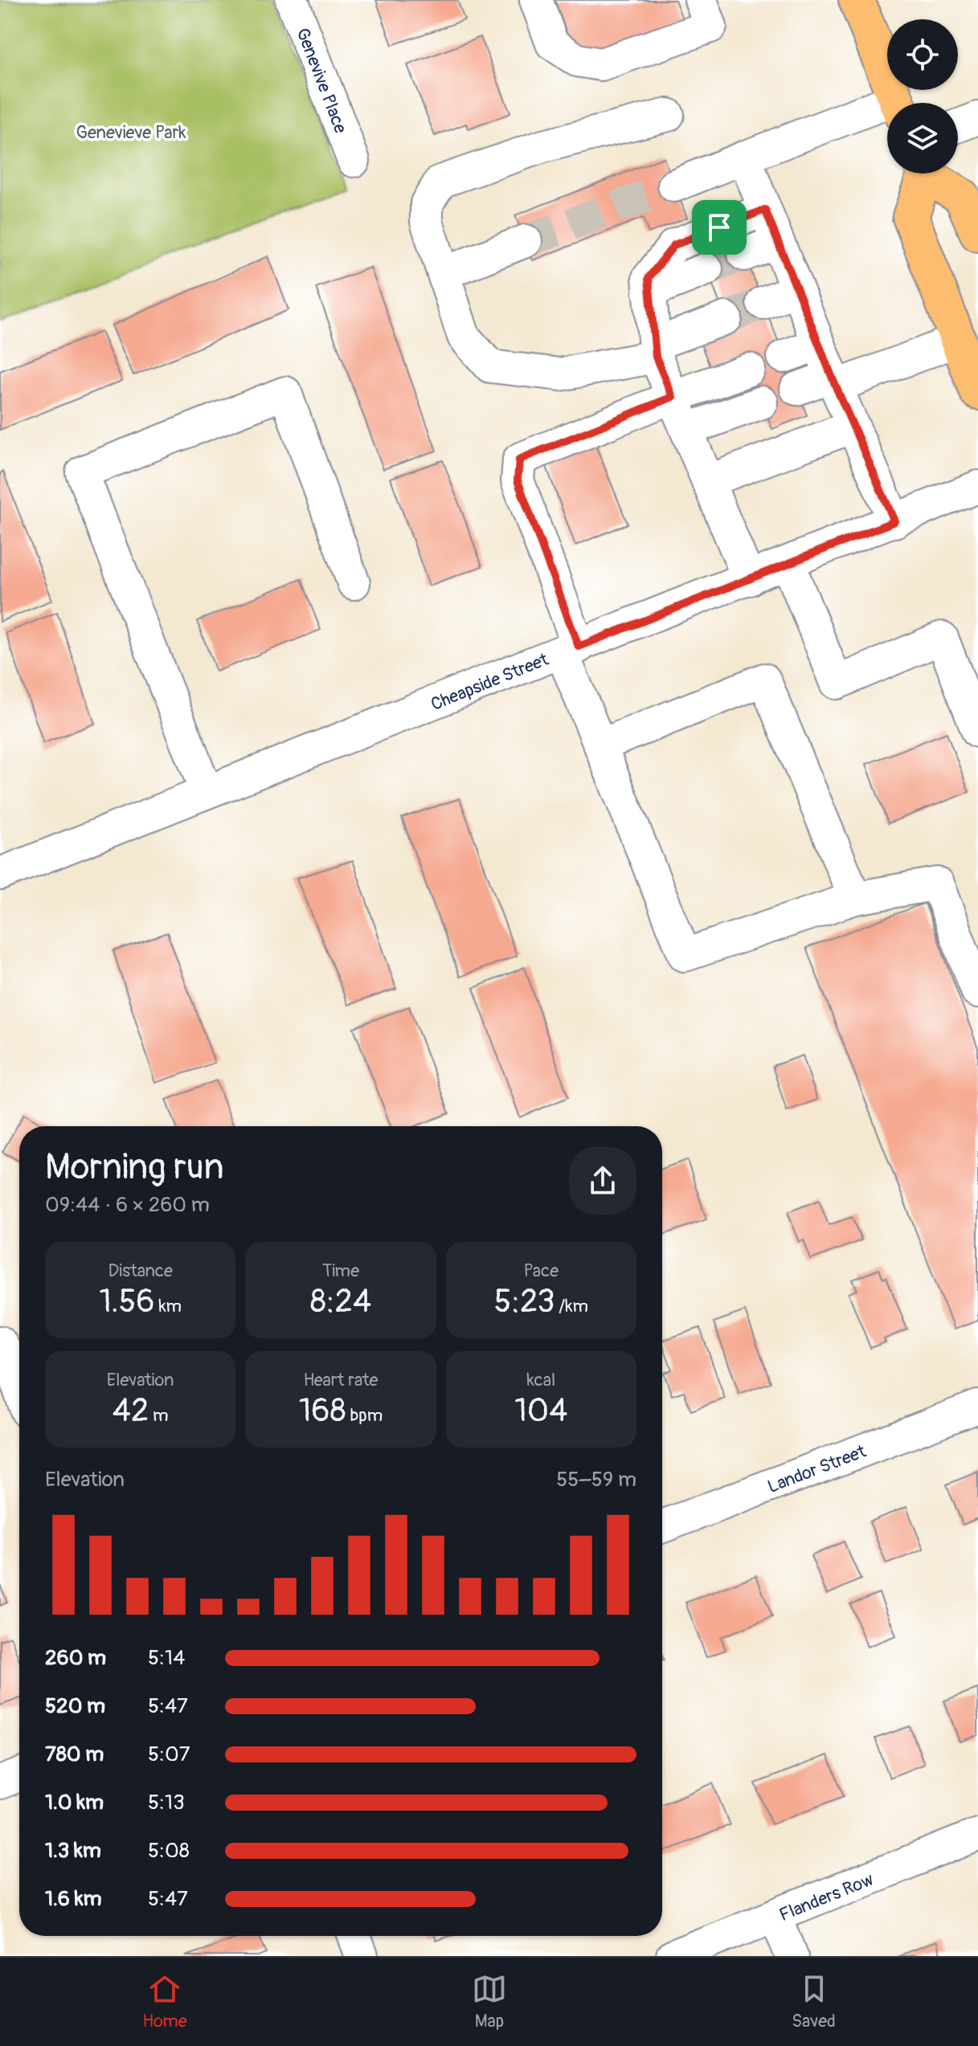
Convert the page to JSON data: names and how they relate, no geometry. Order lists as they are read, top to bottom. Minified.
{"streets":{"street":["Genevive Place","Cheapside Street","Landor Street","Flanders Row"]},"parks":["Genevieve Park"],"page":{"heading":["Morning run","09:44 · 6 × 260 m"],"stats":[["Distance","1.56 km"],["Time","8:24"],["Pace","5:23 /km"],["Elevation","42 m"],["Heart rate","168 bpm"],["kcal","104"]],"chart":["Elevation","55–59 m"],"list":[{"name":"260 m","note":"5:14"},{"name":"520 m","note":"5:47"},{"name":"780 m","note":"5:07"},{"name":"1.0 km","note":"5:13"},{"name":"1.3 km","note":"5:08"},{"name":"1.6 km","note":"5:47"}],"tabs":["Home","Map","Saved"]}}
